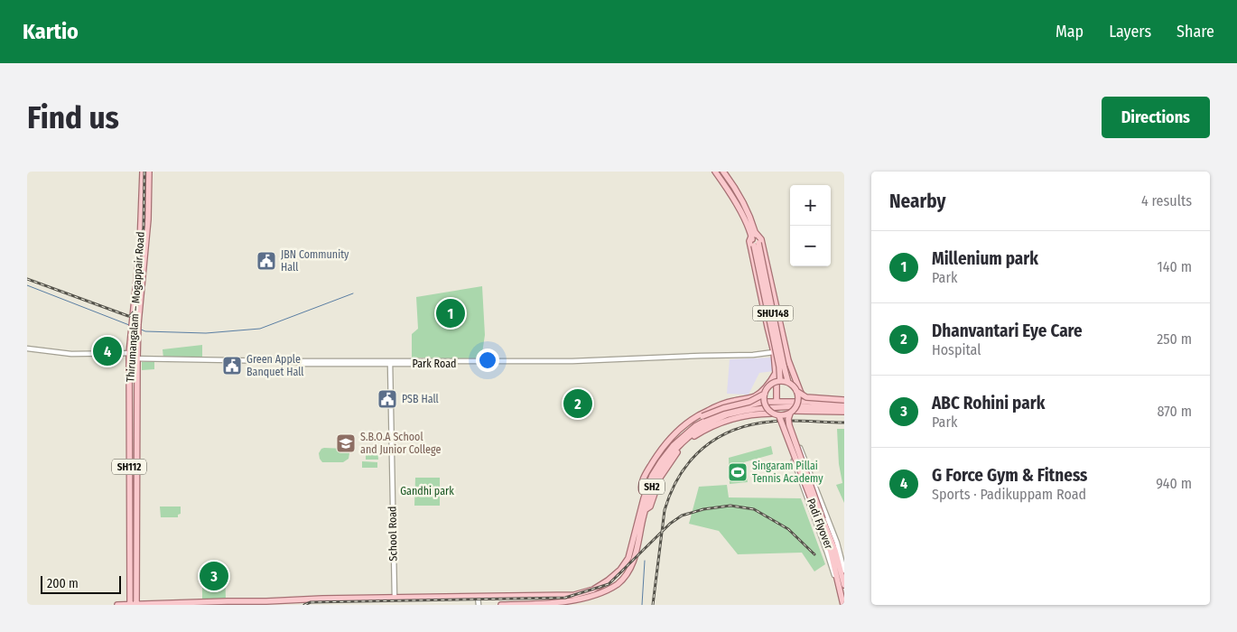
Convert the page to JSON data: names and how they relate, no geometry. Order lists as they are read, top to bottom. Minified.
{"streets":{"main road":["Thirumangalam – Mogappair Road","SHU148","SH112","SH2","Padi Flyover"],"street":["Park Road","School Road"]},"crossings":[["Thirumangalam – Mogappair Road","Park Road"],["SHU148","Padi Flyover"],["Park Road","School Road"],["SH2","School Road"]],"parks":["Gandhi park"],"places":{"public building":["JBN Community Hall","Green Apple Banquet Hall","PSB Hall"],"school or university":["S.B.O.A School and Junior College"],"sports":["Singaram Pillai Tennis Academy"]},"scale_bar":"200 m","page":{"header":"Kartio","nav":["Map","Layers","Share"],"buttons":"Directions","title":"Find us","heading":["Nearby","4 results"],"map_buttons":["+","−"],"list":[{"mark":"1","name":"Millenium park","note":"Park","value":"140 m"},{"mark":"2","name":"Dhanvantari Eye Care","note":"Hospital","value":"250 m"},{"mark":"3","name":"ABC Rohini park","note":"Park","value":"870 m"},{"mark":"4","name":"G Force Gym & Fitness","note":"Sports · Padikuppam Road","value":"940 m"}],"pins":["1","4","2","3"],"scale":"200 m"}}
